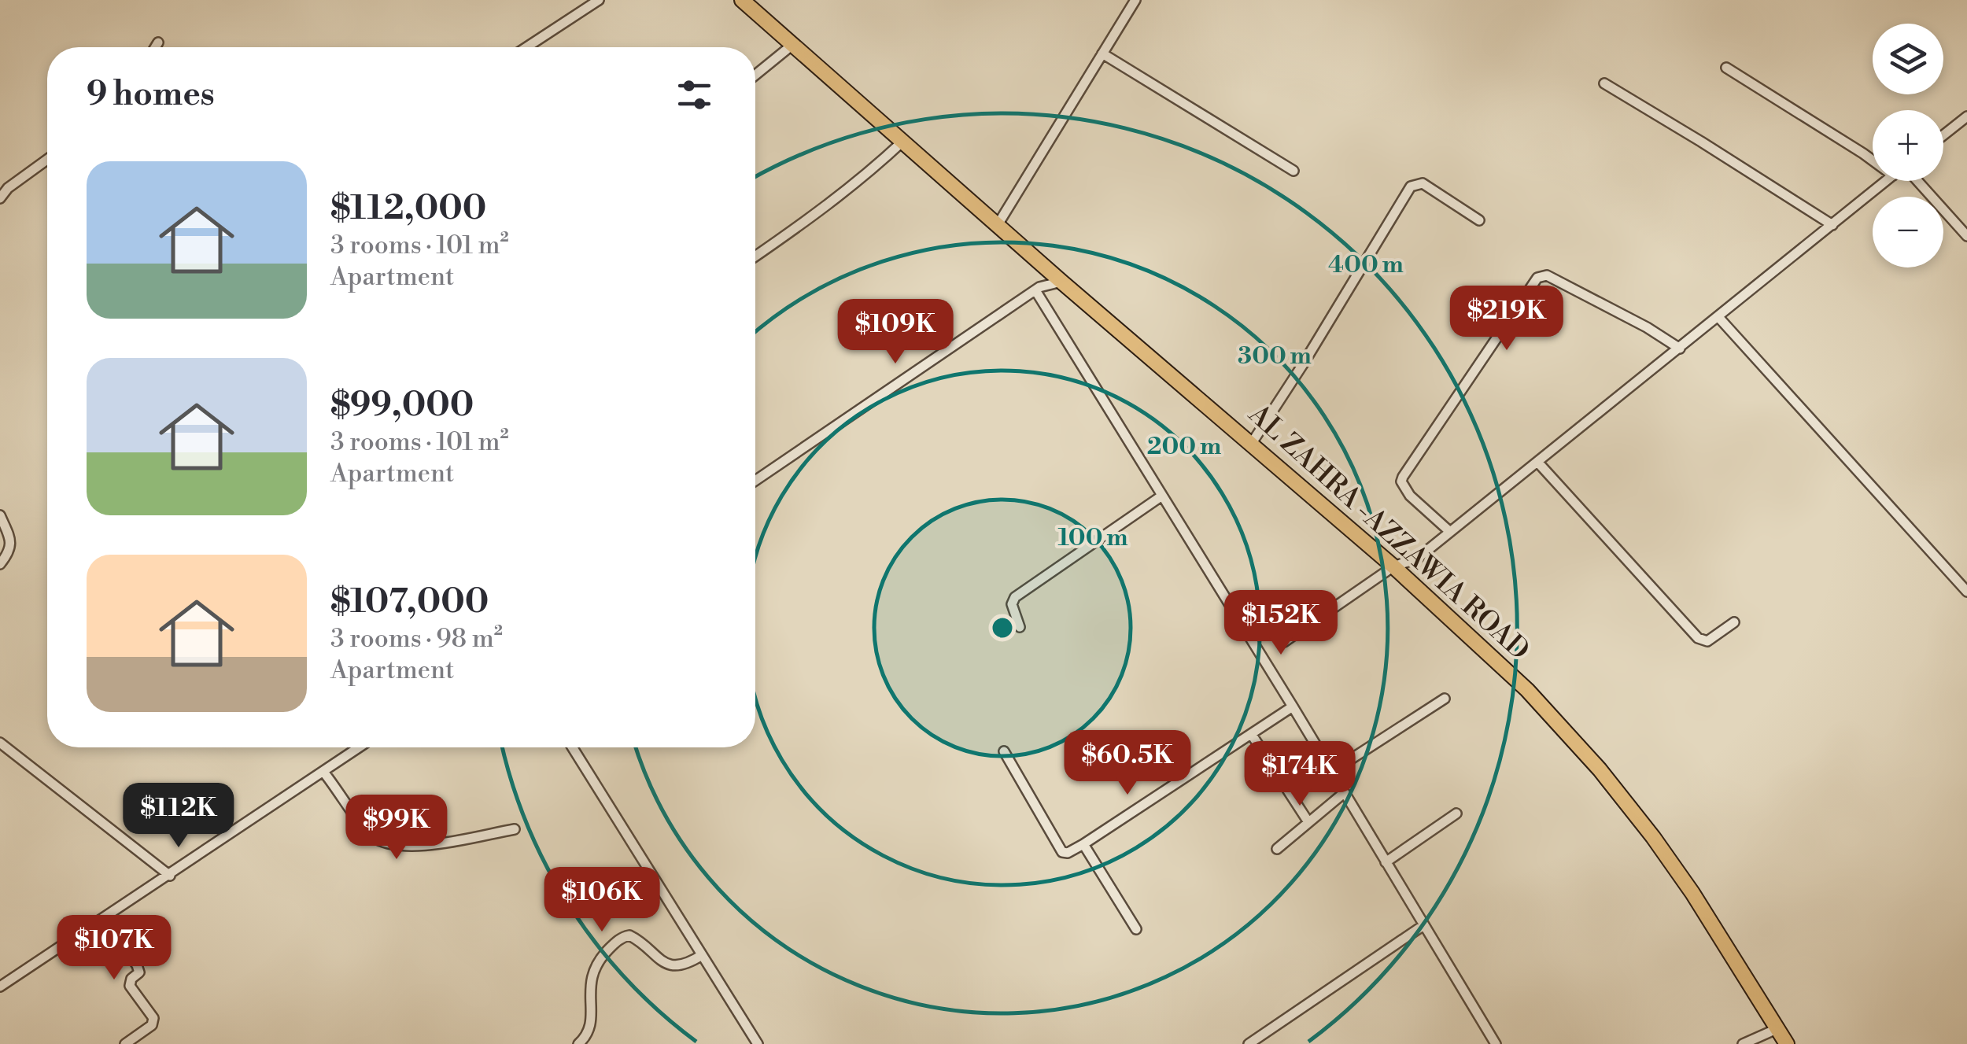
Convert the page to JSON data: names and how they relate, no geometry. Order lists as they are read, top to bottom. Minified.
{"streets":{"main road":["AL ZAHRA -AZZAWIA ROAD"]},"page":{"map_buttons":["+","−"],"heading":"9 homes","list":[{"name":"$112,000","note":"3 rooms · 101 m² · Apartment"},{"name":"$99,000","note":"3 rooms · 101 m² · Apartment"},{"name":"$107,000","note":"3 rooms · 98 m² · Apartment"}],"price":["$219K","$109K","$152K","$60.5K","$174K","$112K","$99K","$106K","$107K"]},"rings":["400 m","300 m","200 m","100 m"]}
